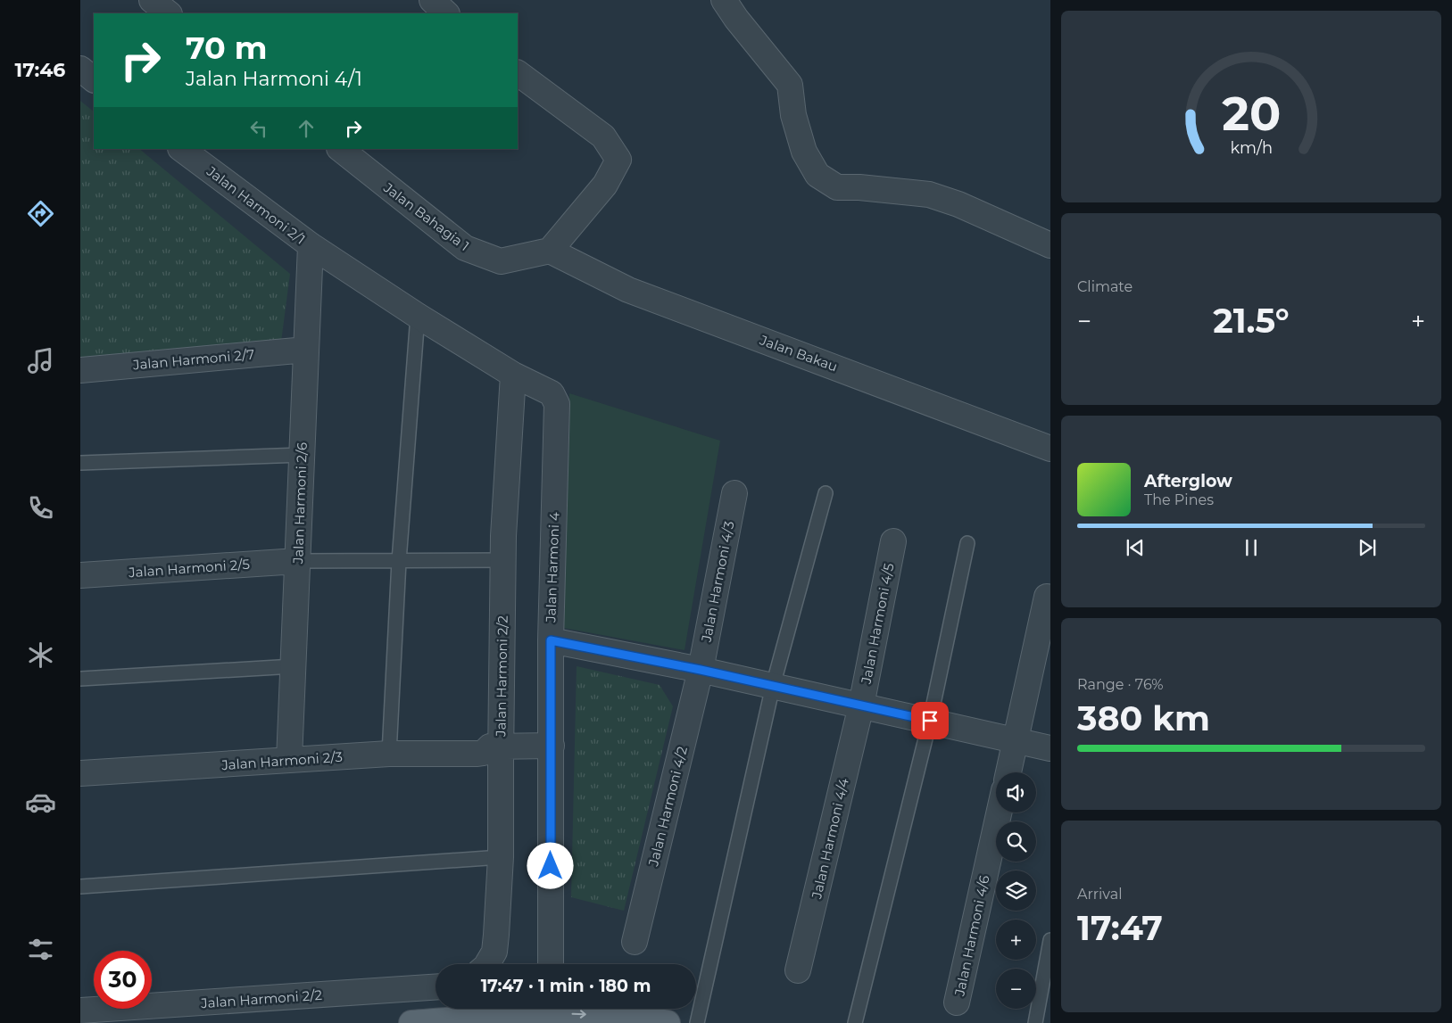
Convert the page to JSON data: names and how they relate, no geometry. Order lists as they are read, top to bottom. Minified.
{"streets":{"street":["Jalan Harmoni 2/1","Jalan Bahagia 1","Jalan Bakau","Jalan Harmoni 2/7","Jalan Harmoni 2/6","Jalan Harmoni 4","Jalan Harmoni 2/5","Jalan Harmoni 4/3","Jalan Harmoni 4/5","Jalan Harmoni 2/2","Jalan Harmoni 2/3","Jalan Harmoni 4/2","Jalan Harmoni 4/4","Jalan Harmoni 4/6"]},"crossings":[["Jalan Harmoni 2/1","Jalan Harmoni 2/6"],["Jalan Harmoni 2/1","Jalan Harmoni 4"],["Jalan Bahagia 1","Jalan Bakau"],["Jalan Harmoni 2/7","Jalan Harmoni 2/6"],["Jalan Harmoni 2/6","Jalan Harmoni 2/5"],["Jalan Harmoni 2/6","Jalan Harmoni 2/3"],["Jalan Harmoni 4","Jalan Harmoni 2/2"],["Jalan Harmoni 4","Jalan Harmoni 2/3"],["Jalan Harmoni 4/3","Jalan Harmoni 4/2"],["Jalan Harmoni 4/5","Jalan Harmoni 4/4"],["Jalan Harmoni 2/2","Jalan Harmoni 2/3"]],"page":{"tabs":"17:46","turn":["70 m","Jalan Harmoni 4/1"],"tile":["Climate",["Range · 76%","380 km"],["Arrival","17:47"]],"heat":["−","21.5°","+"],"song":["Afterglow","The Pines"],"map_buttons":["+","−"],"limit":"30","trip":"17:47 · 1 min · 180 m","gauge":["20","km/h"]}}
